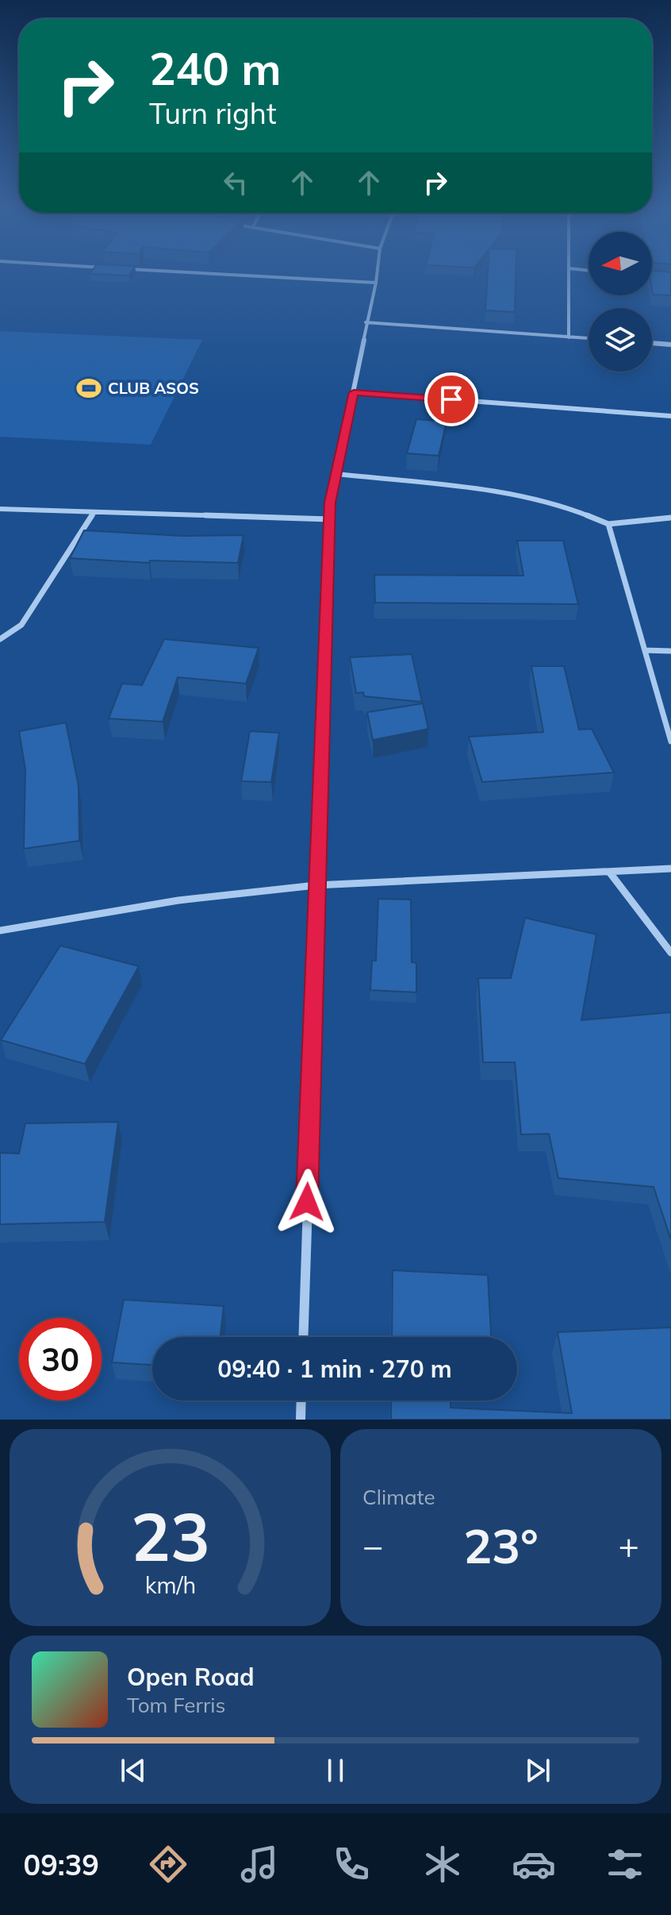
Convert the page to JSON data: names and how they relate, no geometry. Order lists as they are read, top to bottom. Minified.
{"places":{"sports":["CLUB ASOS"]},"north":"left","page":{"turn":["240 m","Turn right"],"limit":"30","trip":"09:40 · 1 min · 270 m","tile":"Climate","heat":["−","23°","+"],"song":["Open Road","Tom Ferris"],"tabs":"09:39","gauge":["23","km/h"]}}
